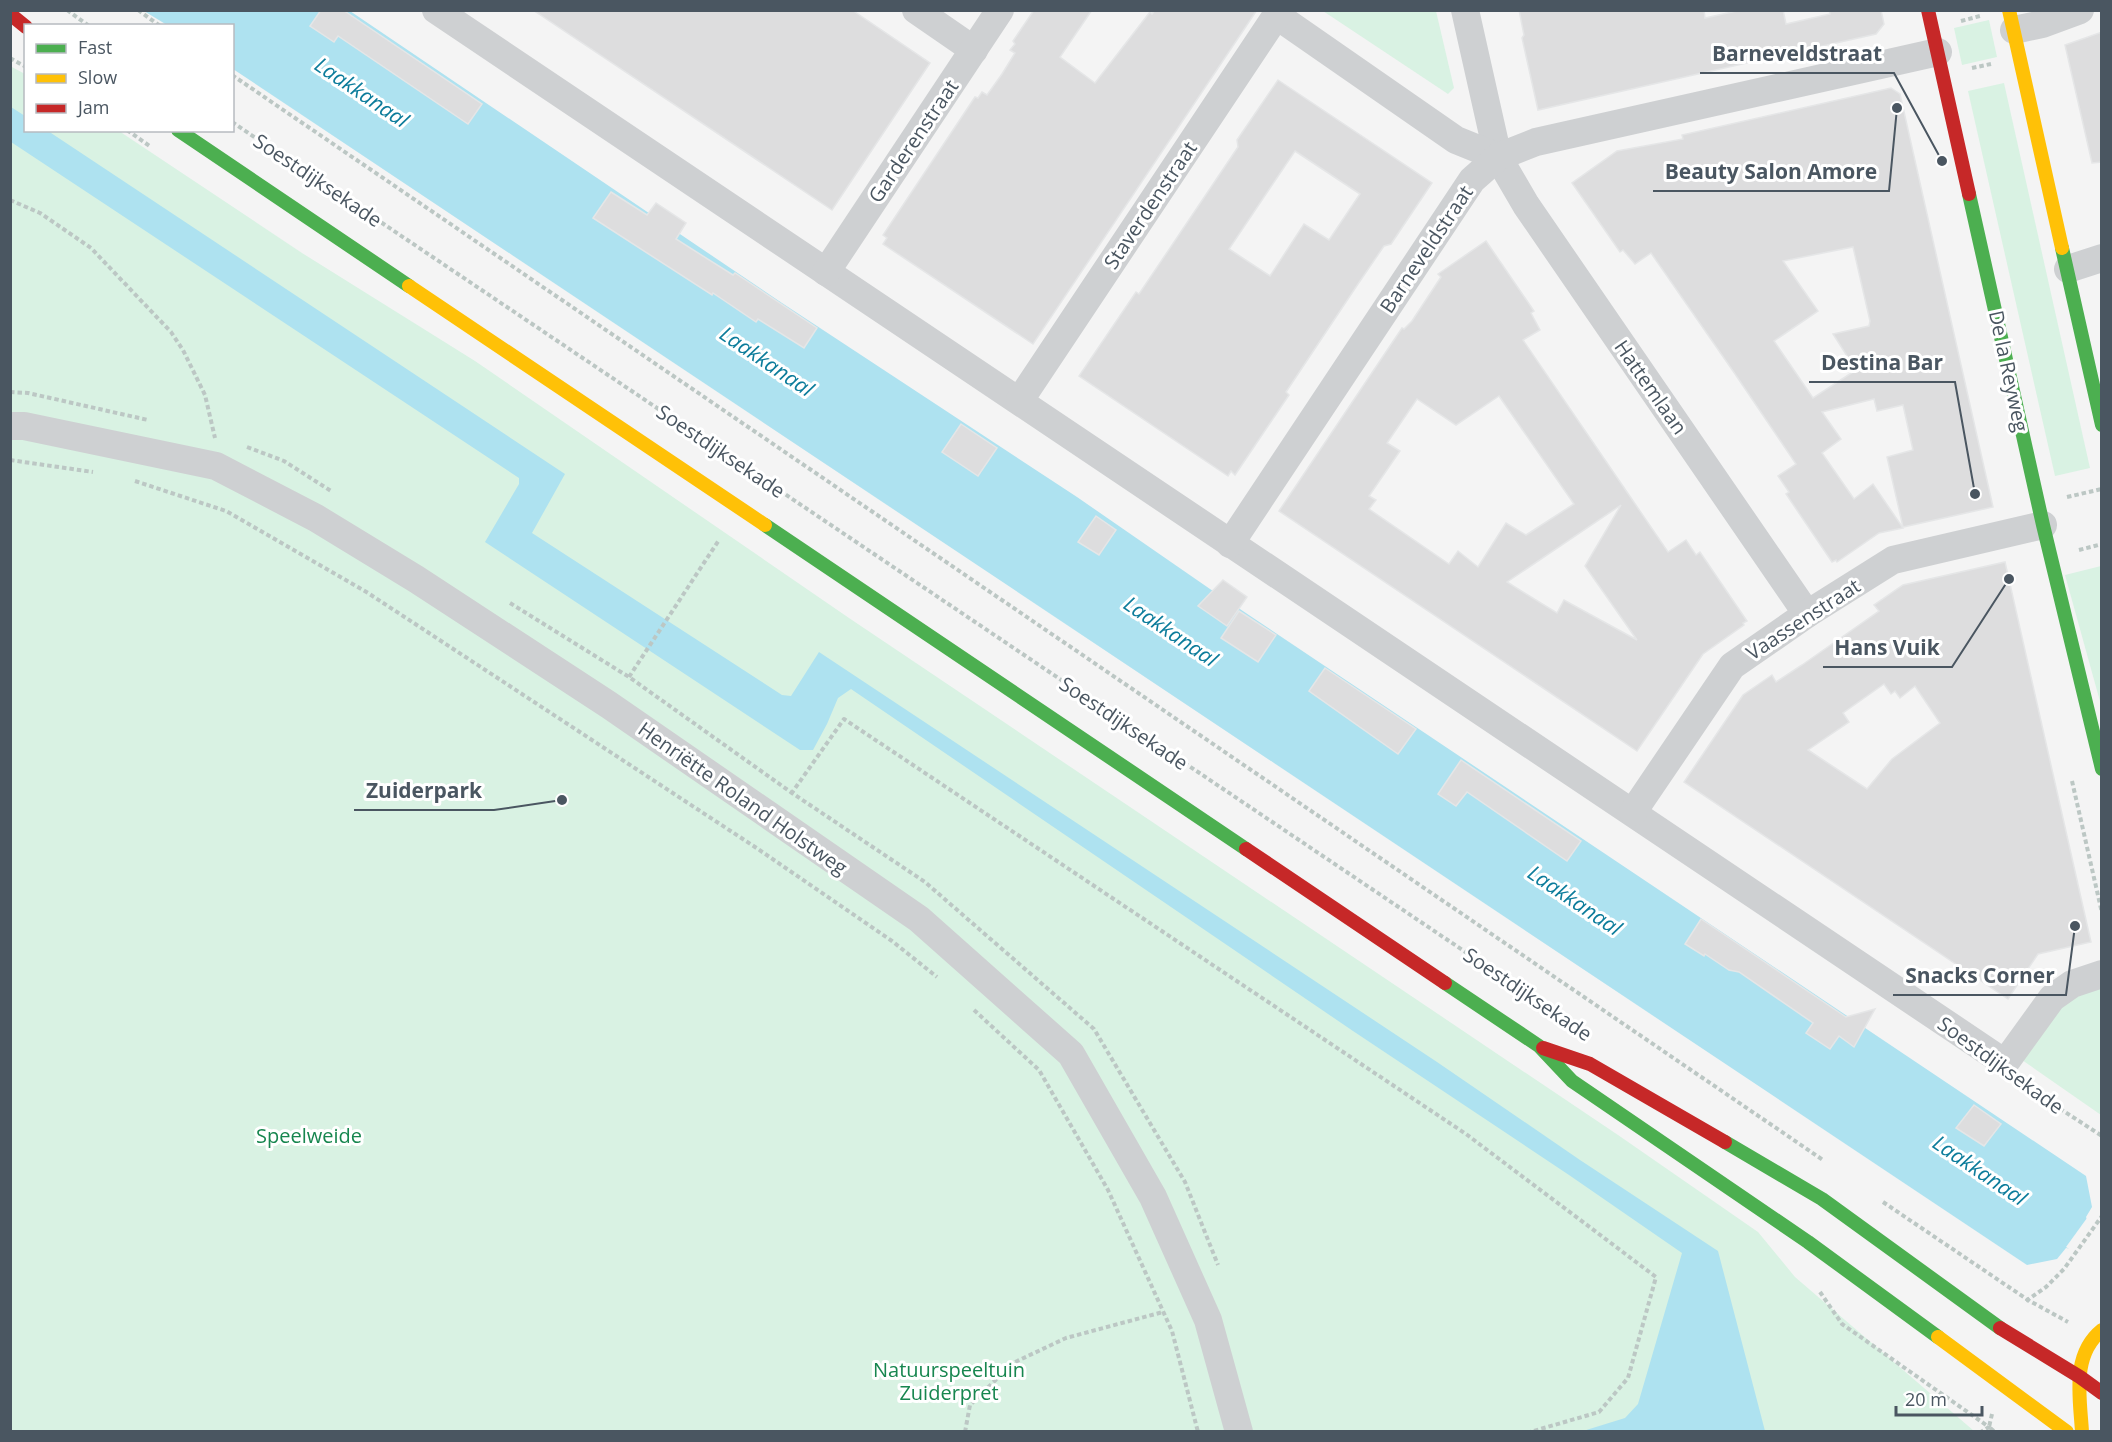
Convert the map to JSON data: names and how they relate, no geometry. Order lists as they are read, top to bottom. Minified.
{"streets":{"main road":["Soestdijksekade","De la Reyweg"],"street":["Garderenstraat","Staverdenstraat","Barneveldstraat","Hattemlaan","Vaassenstraat","Henriëtte Roland Holstweg"]},"crossings":[["Garderenstraat","Soestdijksekade"],["Soestdijksekade","Staverdenstraat"],["Soestdijksekade","Barneveldstraat"],["Soestdijksekade","Vaassenstraat"],["Barneveldstraat","De la Reyweg"],["Barneveldstraat","Hattemlaan"],["De la Reyweg","Vaassenstraat"],["Hattemlaan","Vaassenstraat"]],"water":["Laakkanaal"],"parks":["Speelweide","Natuurspeeltuin Zuiderpret"],"places":["Beauty Salon Amore","Barneveldstraat","Destina Bar","Hans Vuik","Zuiderpark","Snacks Corner"],"legend":["Fast","Slow","Jam"],"scale_bar":"20 m"}
